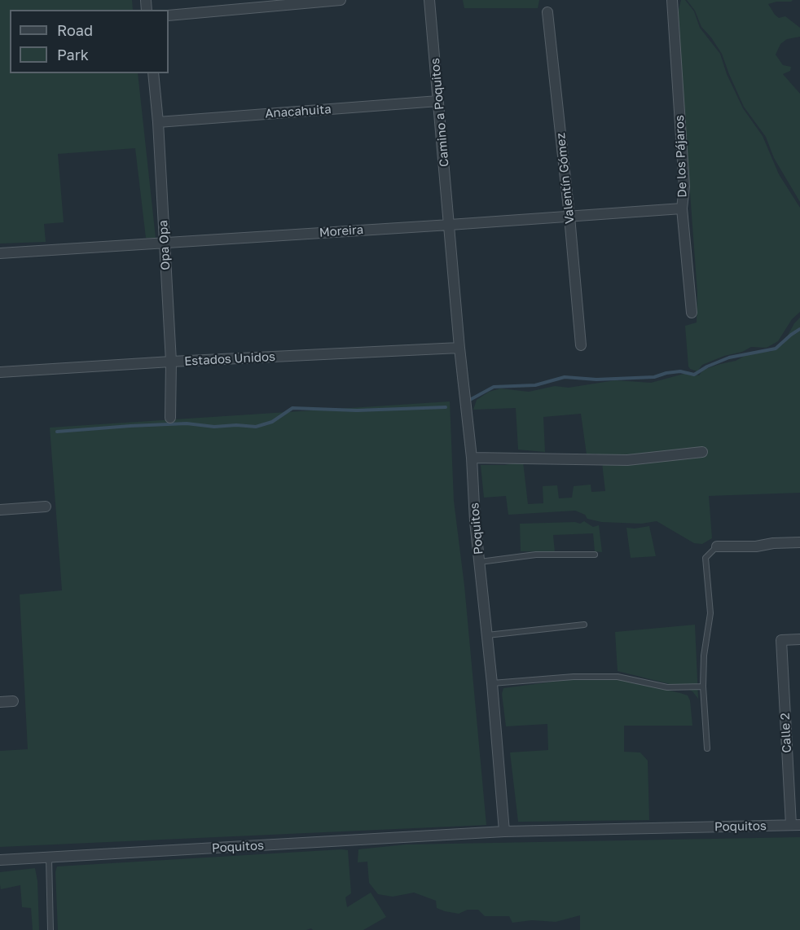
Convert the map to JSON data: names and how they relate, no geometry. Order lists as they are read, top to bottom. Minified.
{"streets":{"street":["Anacahuita","Camino a Poquitos","De los Pájaros","Valentín Gómez","Moreira","Opa Opa","Estados Unidos","Poquitos","Calle 2"]},"crossings":[["Anacahuita","Camino a Poquitos"],["Anacahuita","Opa Opa"],["Camino a Poquitos","Moreira"],["Camino a Poquitos","Poquitos"],["De los Pájaros","Moreira"],["Valentín Gómez","Moreira"],["Moreira","Opa Opa"],["Moreira","Poquitos"],["Opa Opa","Estados Unidos"],["Estados Unidos","Poquitos"],["Poquitos","Calle 2"]],"legend":["Road","Park"]}
